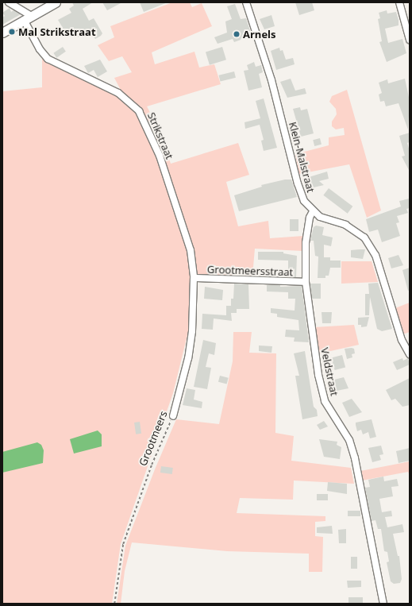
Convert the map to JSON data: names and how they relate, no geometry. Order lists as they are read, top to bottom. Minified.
{"streets":{"street":["Strikstraat","Klein-Malstraat","Grootmeersstraat","Veldstraat","Grootmeers"]},"crossings":[["Strikstraat","Grootmeersstraat"],["Strikstraat","Grootmeers"],["Klein-Malstraat","Veldstraat"],["Grootmeersstraat","Veldstraat"],["Grootmeersstraat","Grootmeers"]],"places":["Mal Strikstraat","Arnels"]}
